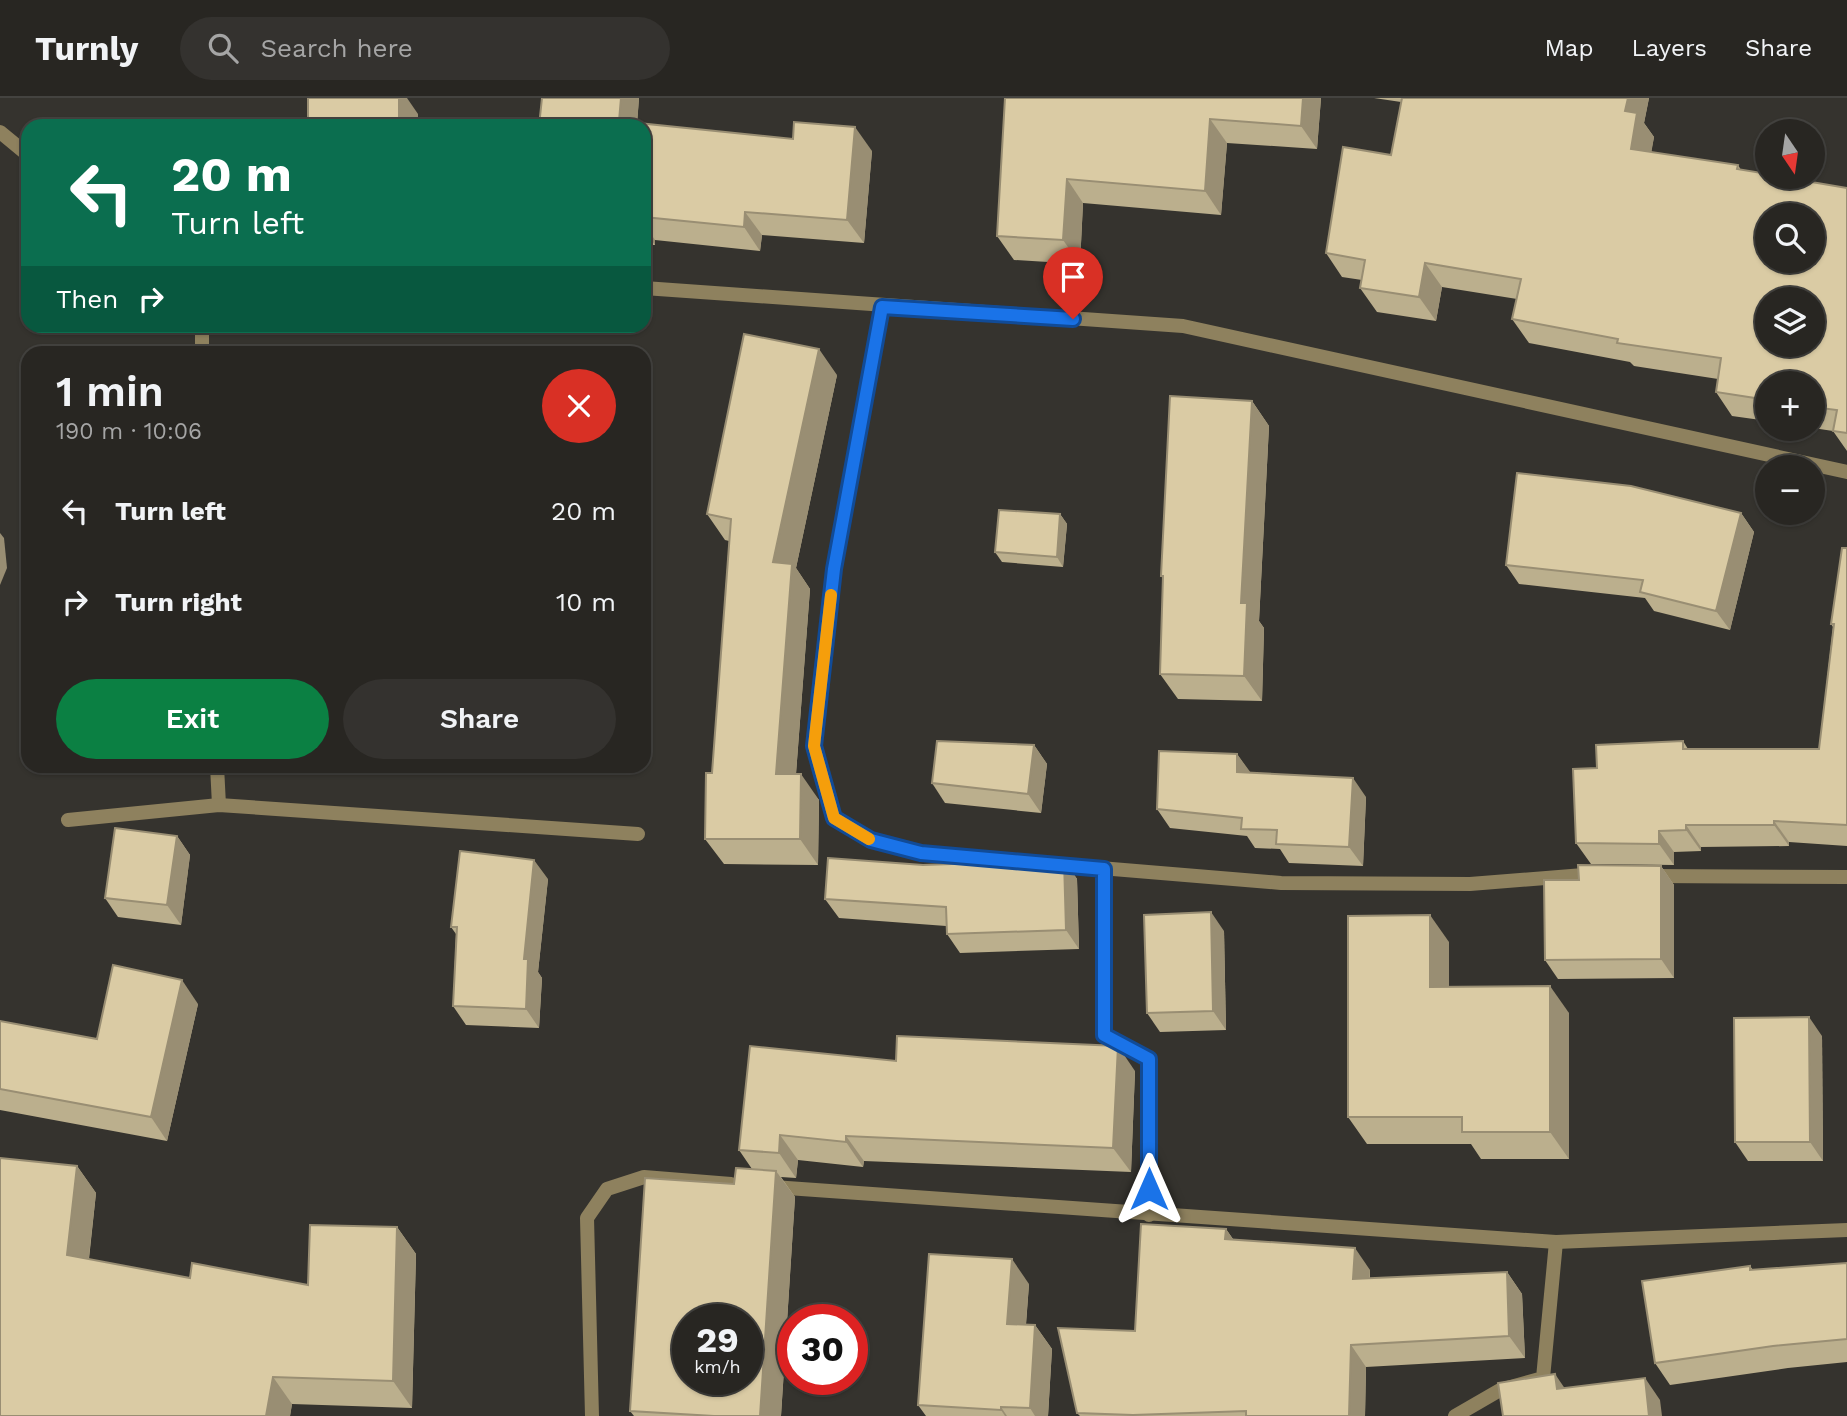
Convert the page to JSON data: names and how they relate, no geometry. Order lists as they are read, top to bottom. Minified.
{"north":"bottom","page":{"header":"Turnly","search":"Search here","nav":["Map","Layers","Share"],"map_buttons":["+","−"],"turn":["20 m","Turn left"],"then":"Then","heading":["1 min","190 m · 10:06"],"list":[{"name":"Turn left","value":"20 m"},{"name":"Turn right","value":"10 m"}],"buttons":["Exit","Share"],"speed":"29 km/h","limit":"30"}}
